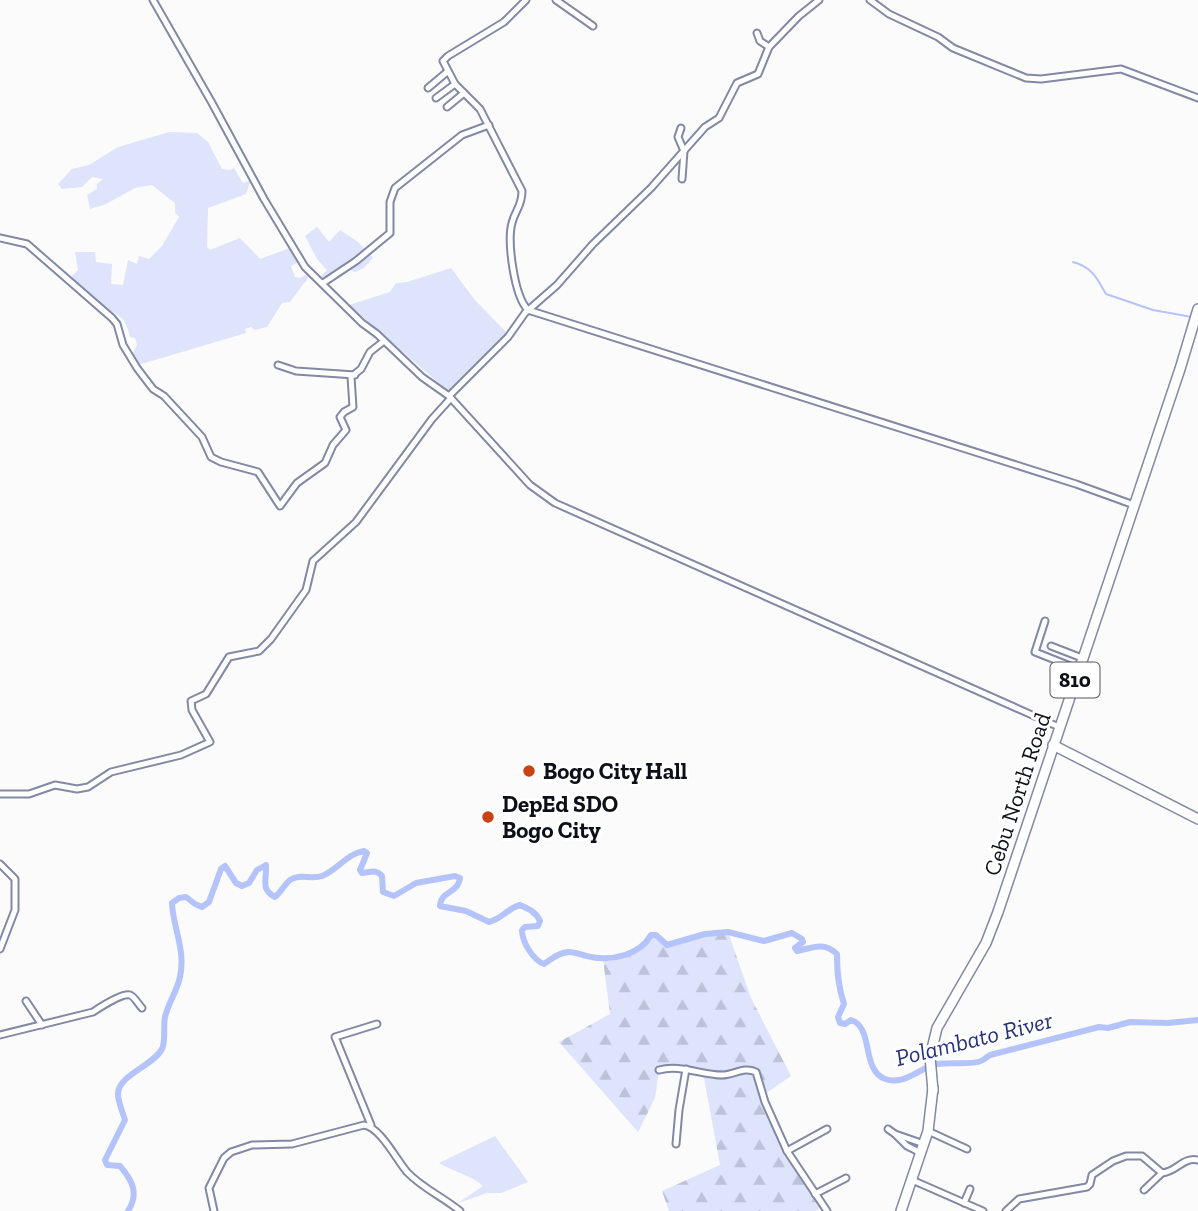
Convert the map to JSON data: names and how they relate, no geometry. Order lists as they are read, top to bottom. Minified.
{"streets":{"highway":["810","Cebu North Road"]},"water":["Polambato River"],"places":["Bogo City Hall","DepEd SDO Bogo City"]}
